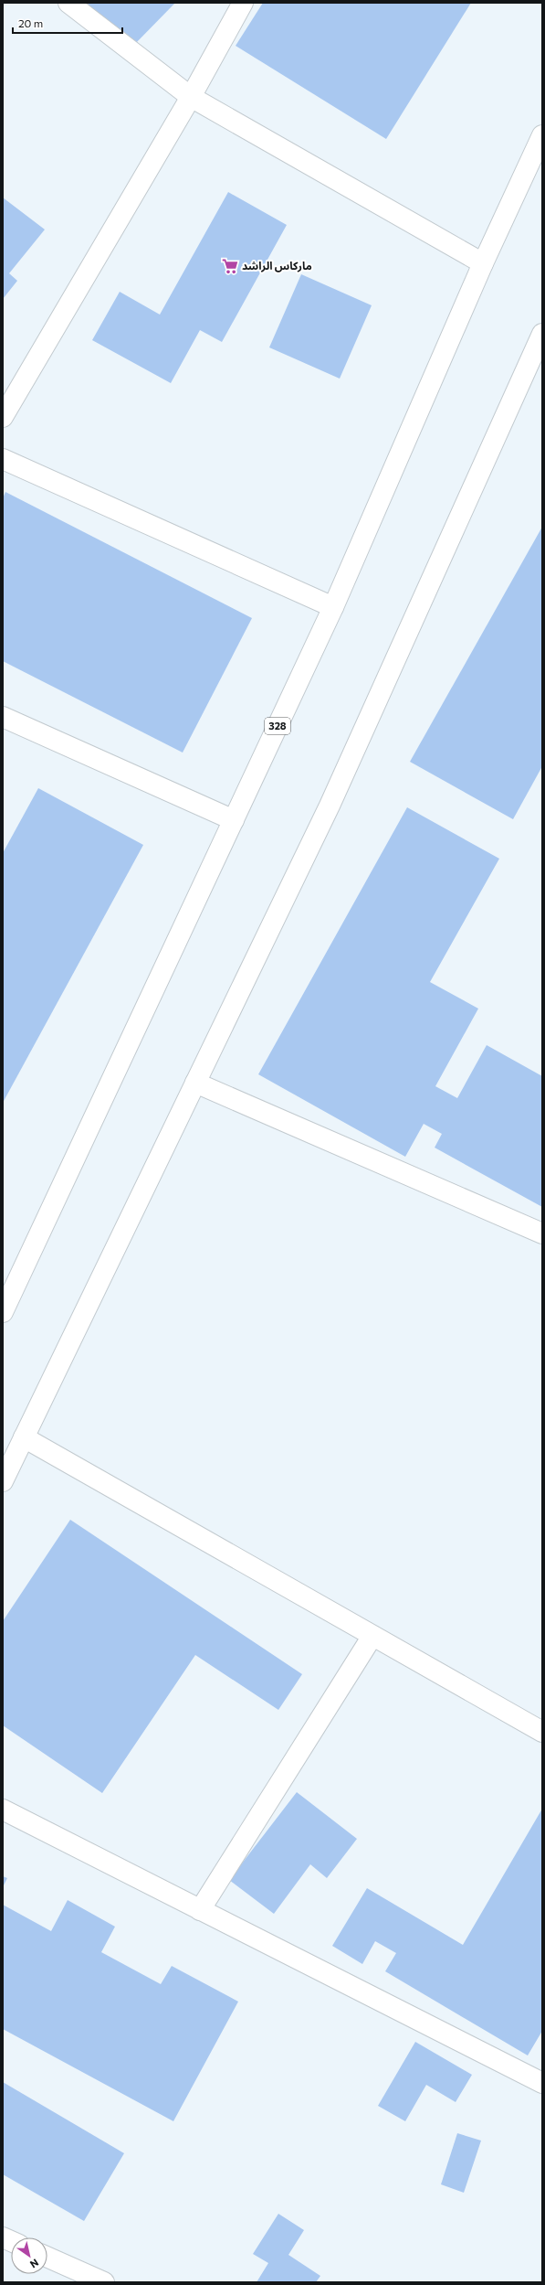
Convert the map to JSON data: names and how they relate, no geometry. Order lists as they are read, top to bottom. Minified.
{"streets":{"street":["328"]},"places":{"supermarket":["ماركاس الراشد"]},"scale_bar":"20 m","north":"bottom right"}
